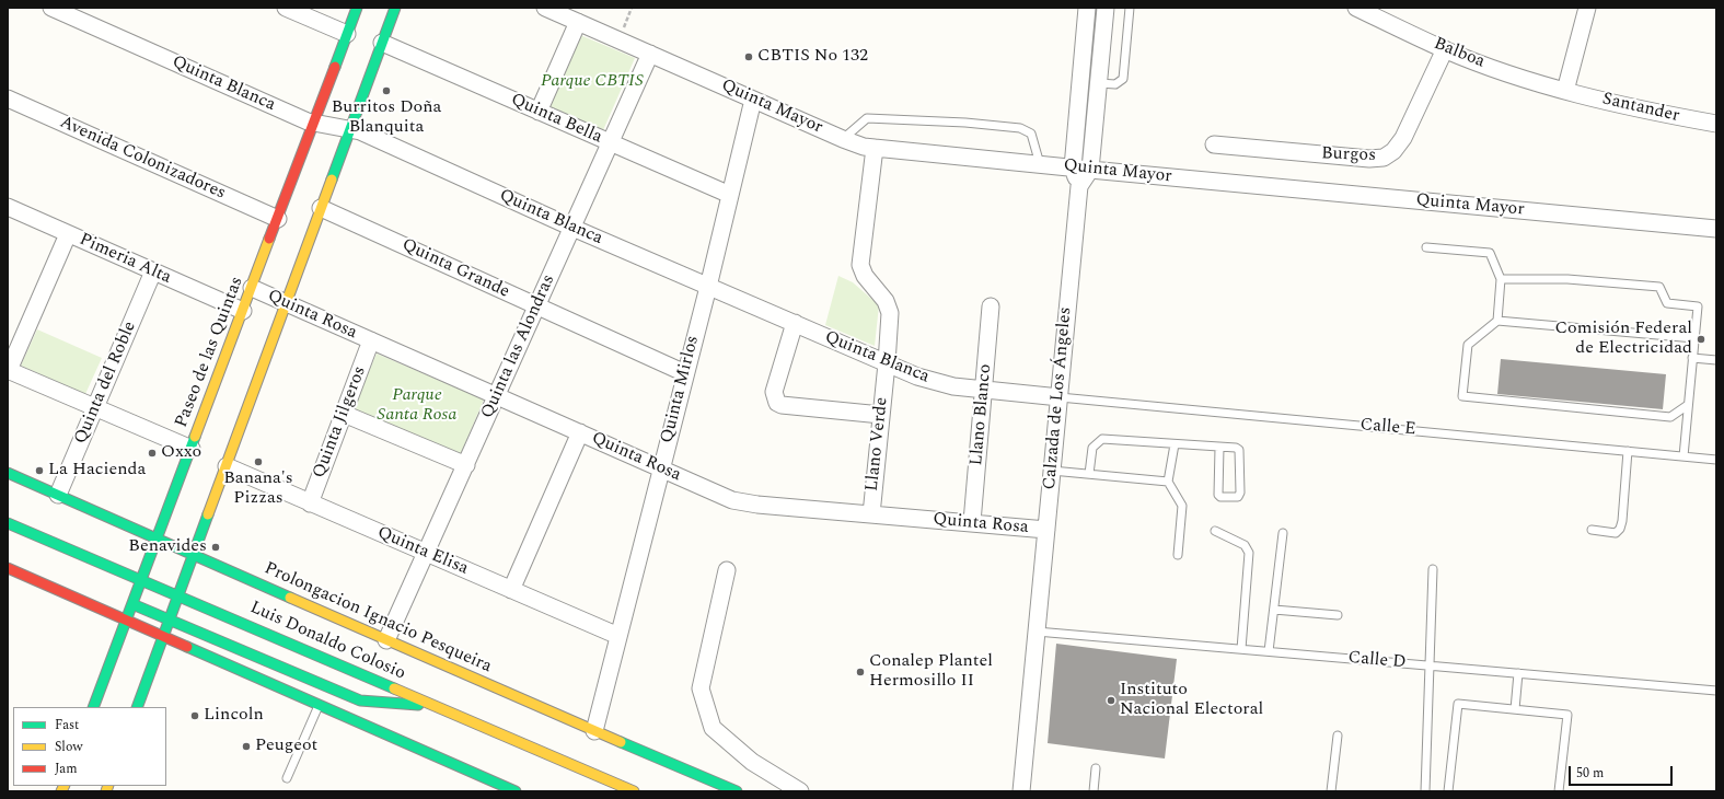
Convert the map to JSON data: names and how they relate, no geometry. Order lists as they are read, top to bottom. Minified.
{"streets":{"main road":["Paseo de las Quintas","Prolongacion Ignacio Pesqueira","Luis Donaldo Colosio"],"street":["Balboa","Quinta Blanca","Quinta Mayor","Santander","Quinta Bella","Burgos","Avenida Colonizadores","Pimeria Alta","Quinta Grande","Quinta Rosa","Quinta las Alondras","Quinta del Roble","Quinta Mirlos","Calzada de Los Ángeles","Llano Blanco","Quinta Jilgeros","Llano Verde","Quinta Elisa"],"lane":["Calle E","Calle D"]},"crossings":[["Balboa","Santander"],["Balboa","Burgos"],["Quinta Blanca","Quinta las Alondras"],["Quinta Blanca","Paseo de las Quintas"],["Quinta Blanca","Quinta Mirlos"],["Quinta Blanca","Calzada de Los Ángeles"],["Quinta Blanca","Llano Blanco"],["Quinta Blanca","Calle E"],["Quinta Blanca","Llano Verde"],["Quinta Mayor","Quinta las Alondras"],["Quinta Mayor","Quinta Mirlos"],["Quinta Mayor","Calzada de Los Ángeles"],["Quinta Mayor","Llano Verde"],["Quinta Bella","Quinta las Alondras"],["Quinta Bella","Quinta Mirlos"],["Avenida Colonizadores","Paseo de las Quintas"],["Pimeria Alta","Paseo de las Quintas"],["Pimeria Alta","Quinta del Roble"],["Quinta Grande","Quinta las Alondras"],["Quinta Grande","Quinta Mirlos"],["Quinta Rosa","Quinta las Alondras"],["Quinta Rosa","Paseo de las Quintas"],["Quinta Rosa","Quinta Mirlos"],["Quinta Rosa","Calzada de Los Ángeles"],["Quinta Rosa","Llano Blanco"],["Quinta Rosa","Quinta Jilgeros"],["Quinta Rosa","Llano Verde"],["Quinta las Alondras","Quinta Elisa"],["Quinta las Alondras","Prolongacion Ignacio Pesqueira"],["Paseo de las Quintas","Prolongacion Ignacio Pesqueira"],["Paseo de las Quintas","Luis Donaldo Colosio"],["Quinta del Roble","Prolongacion Ignacio Pesqueira"],["Quinta Mirlos","Quinta Elisa"],["Quinta Mirlos","Prolongacion Ignacio Pesqueira"],["Calzada de Los Ángeles","Calle E"],["Calzada de Los Ángeles","Calle D"],["Quinta Jilgeros","Quinta Elisa"]],"parks":["Parque CBTIS","Parque Santa Rosa"],"places":["CBTIS No 132","Burritos Doña Blanquita","Comisión Federal de Electricidad","Oxxo","Banana's Pizzas","La Hacienda","Benavides","Conalep Plantel Hermosillo II","Instituto Nacional Electoral","Lincoln","Peugeot"],"legend":["Fast","Slow","Jam"],"scale_bar":"50 m"}
